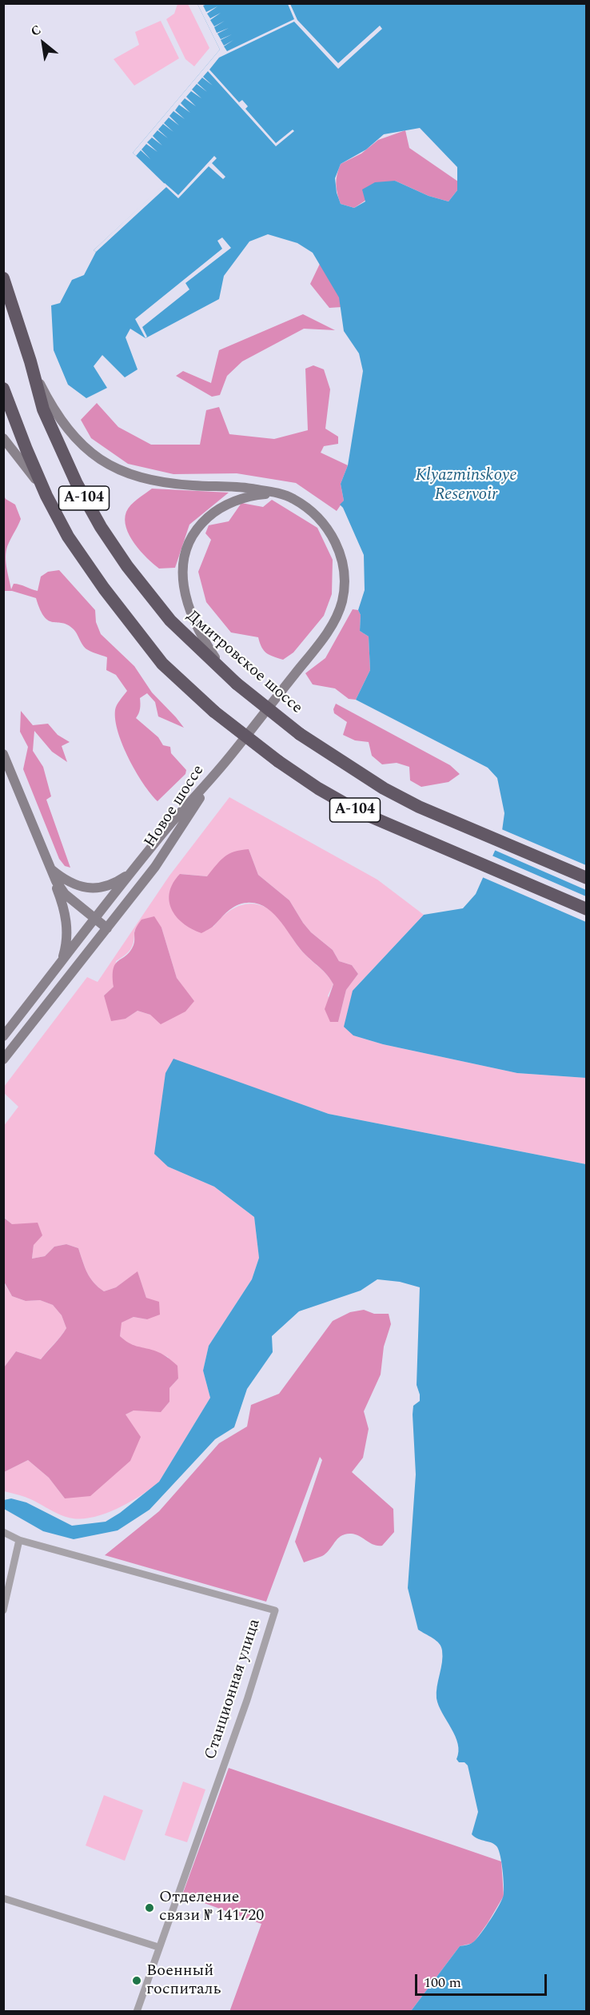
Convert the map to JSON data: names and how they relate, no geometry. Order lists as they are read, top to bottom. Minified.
{"streets":{"highway":["А-104","Дмитровское шоссе"],"main road":["Новое шоссе"],"street":["Станционная улица"]},"water":["Klyazminskoye Reservoir"],"places":["Отделение связи № 141720","Военный госпиталь"],"scale_bar":"100 m","north":"top left"}
